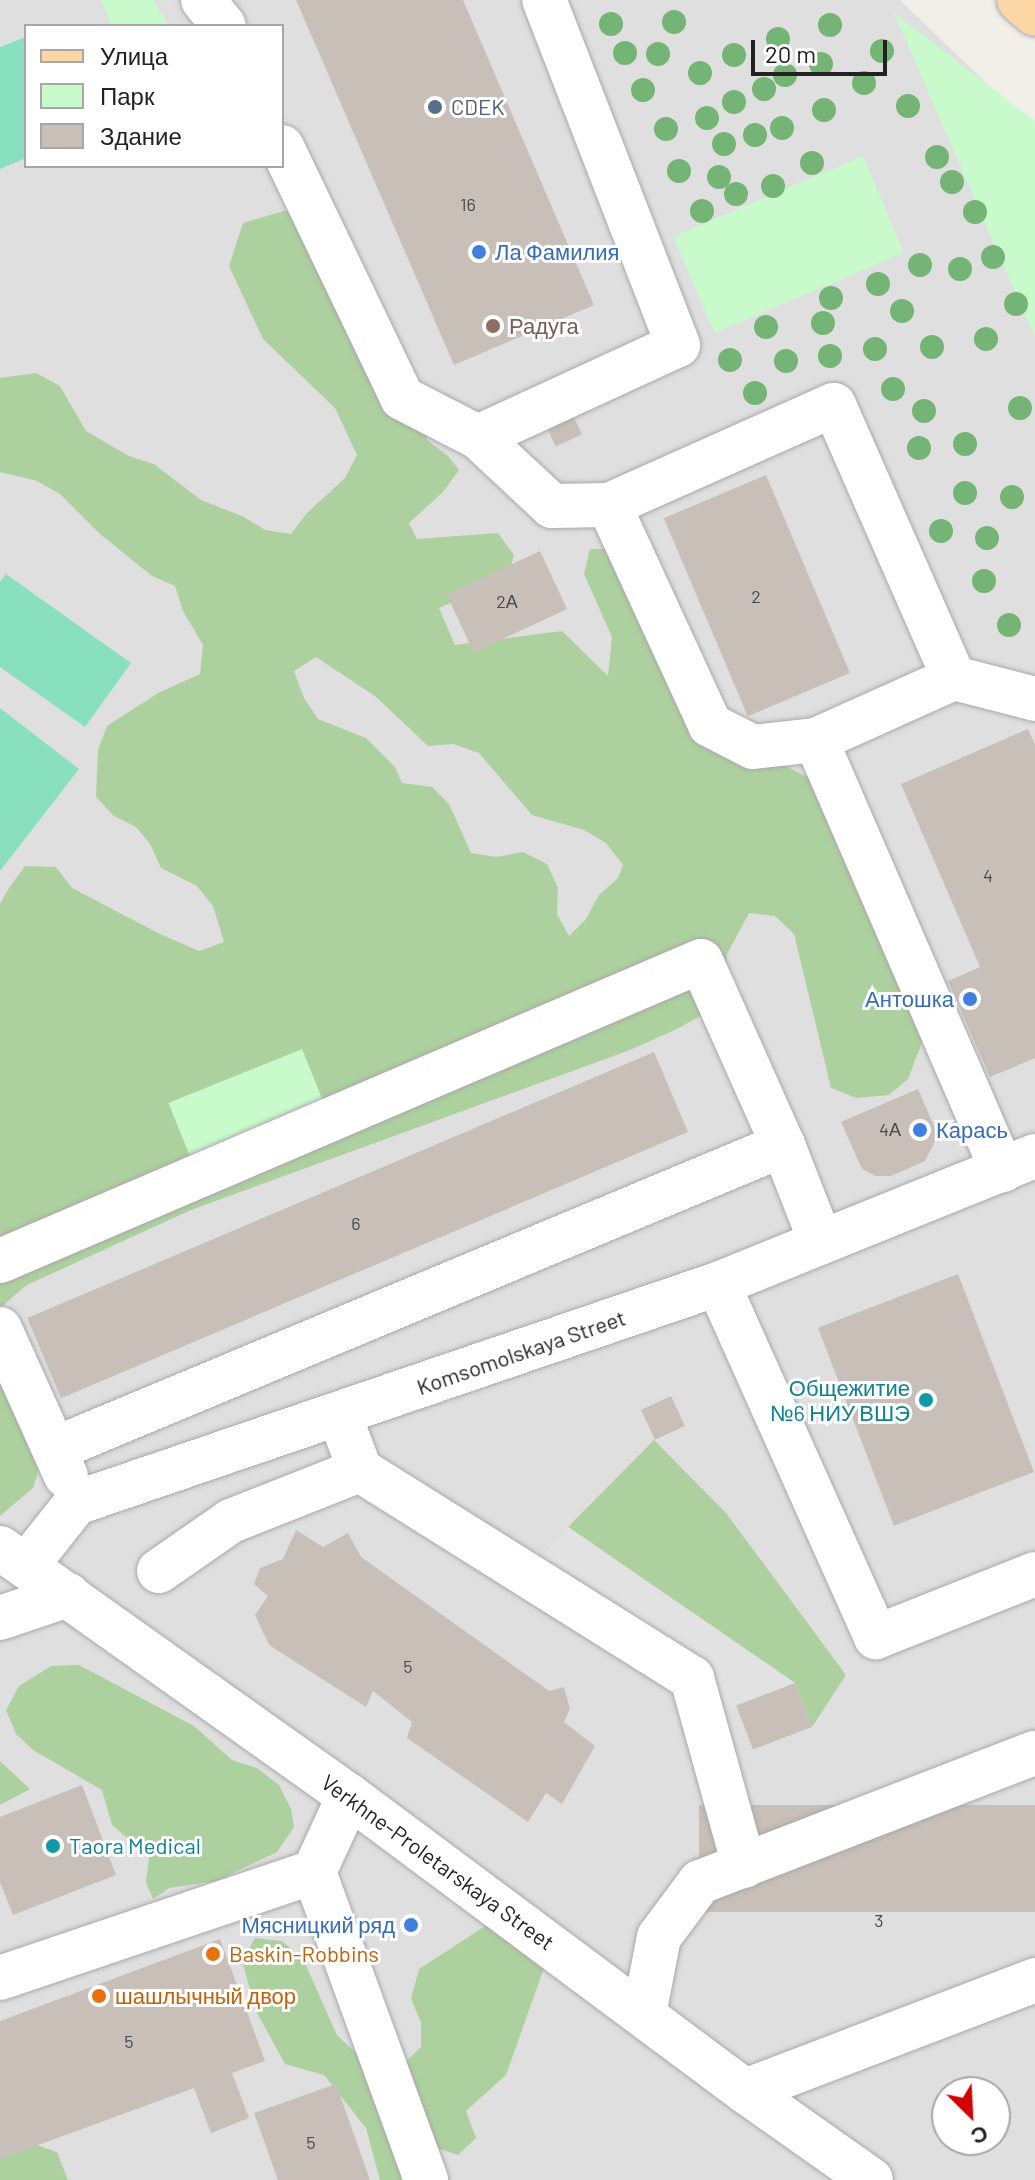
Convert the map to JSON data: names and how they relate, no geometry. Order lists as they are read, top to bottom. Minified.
{"streets":{"street":["Komsomolskaya Street","Verkhne-Proletarskaya Street"]},"places":["CDEK","Ла Фамилия","Радуга","Антошка","Карась","Общежитие №6 НИУ ВШЭ","Taora Medical","Мясницкий ряд","Baskin-Robbins","шашлычный двор"],"house_numbers":["16","2","2А","4","4А","6","5","3","5","5"],"legend":["Улица","Парк","Здание"],"scale_bar":"20 m","north":"bottom right"}
